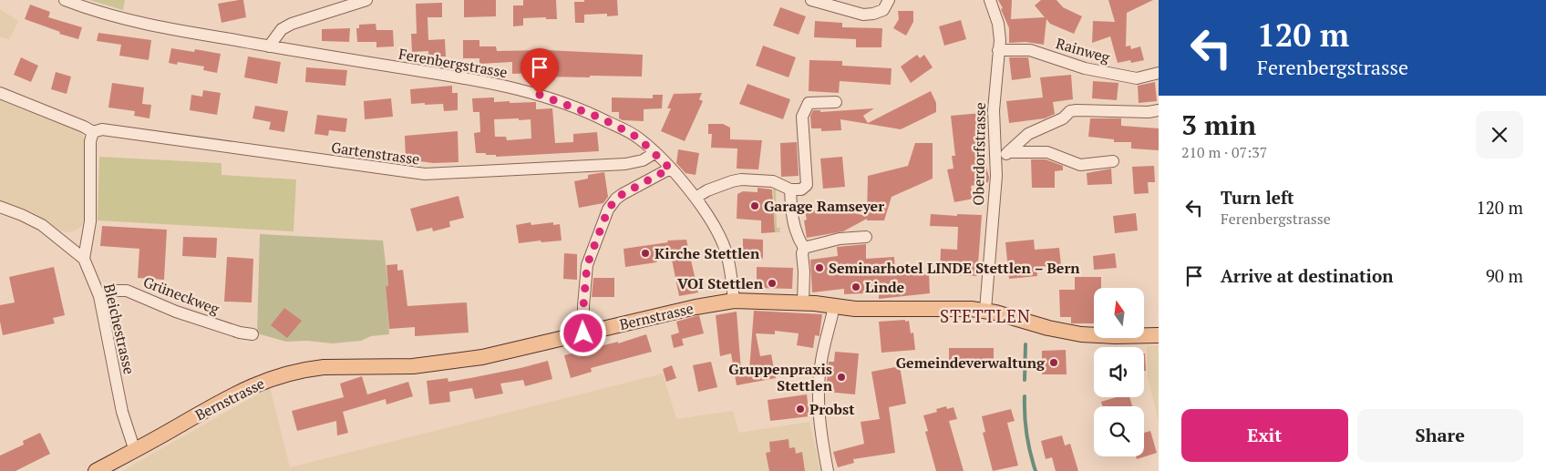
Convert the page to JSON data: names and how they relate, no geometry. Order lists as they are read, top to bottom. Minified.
{"streets":{"main road":["Bernstrasse"],"street":["Rainweg","Ferenbergstrasse","Gartenstrasse","Oberdorfstrasse","Grüneckweg","Bleichestrasse"]},"crossings":[["Rainweg","Oberdorfstrasse"],["Ferenbergstrasse","Gartenstrasse"],["Ferenbergstrasse","Bernstrasse"],["Oberdorfstrasse","Bernstrasse"],["Grüneckweg","Bleichestrasse"],["Bernstrasse","Bleichestrasse"]],"districts":["STETTLEN"],"places":["Garage Ramseyer","Kirche Stettlen","Seminarhotel LINDE Stettlen – Bern","VOI Stettlen","Linde","Gemeindeverwaltung","Gruppenpraxis Stettlen","Probst"],"north":"top","page":{"turn":["120 m","Ferenbergstrasse"],"heading":["3 min","210 m · 07:37"],"list":[{"name":"Turn left","note":"Ferenbergstrasse","value":"120 m"},{"name":"Arrive at destination","value":"90 m"}],"buttons":["Exit","Share"]}}
